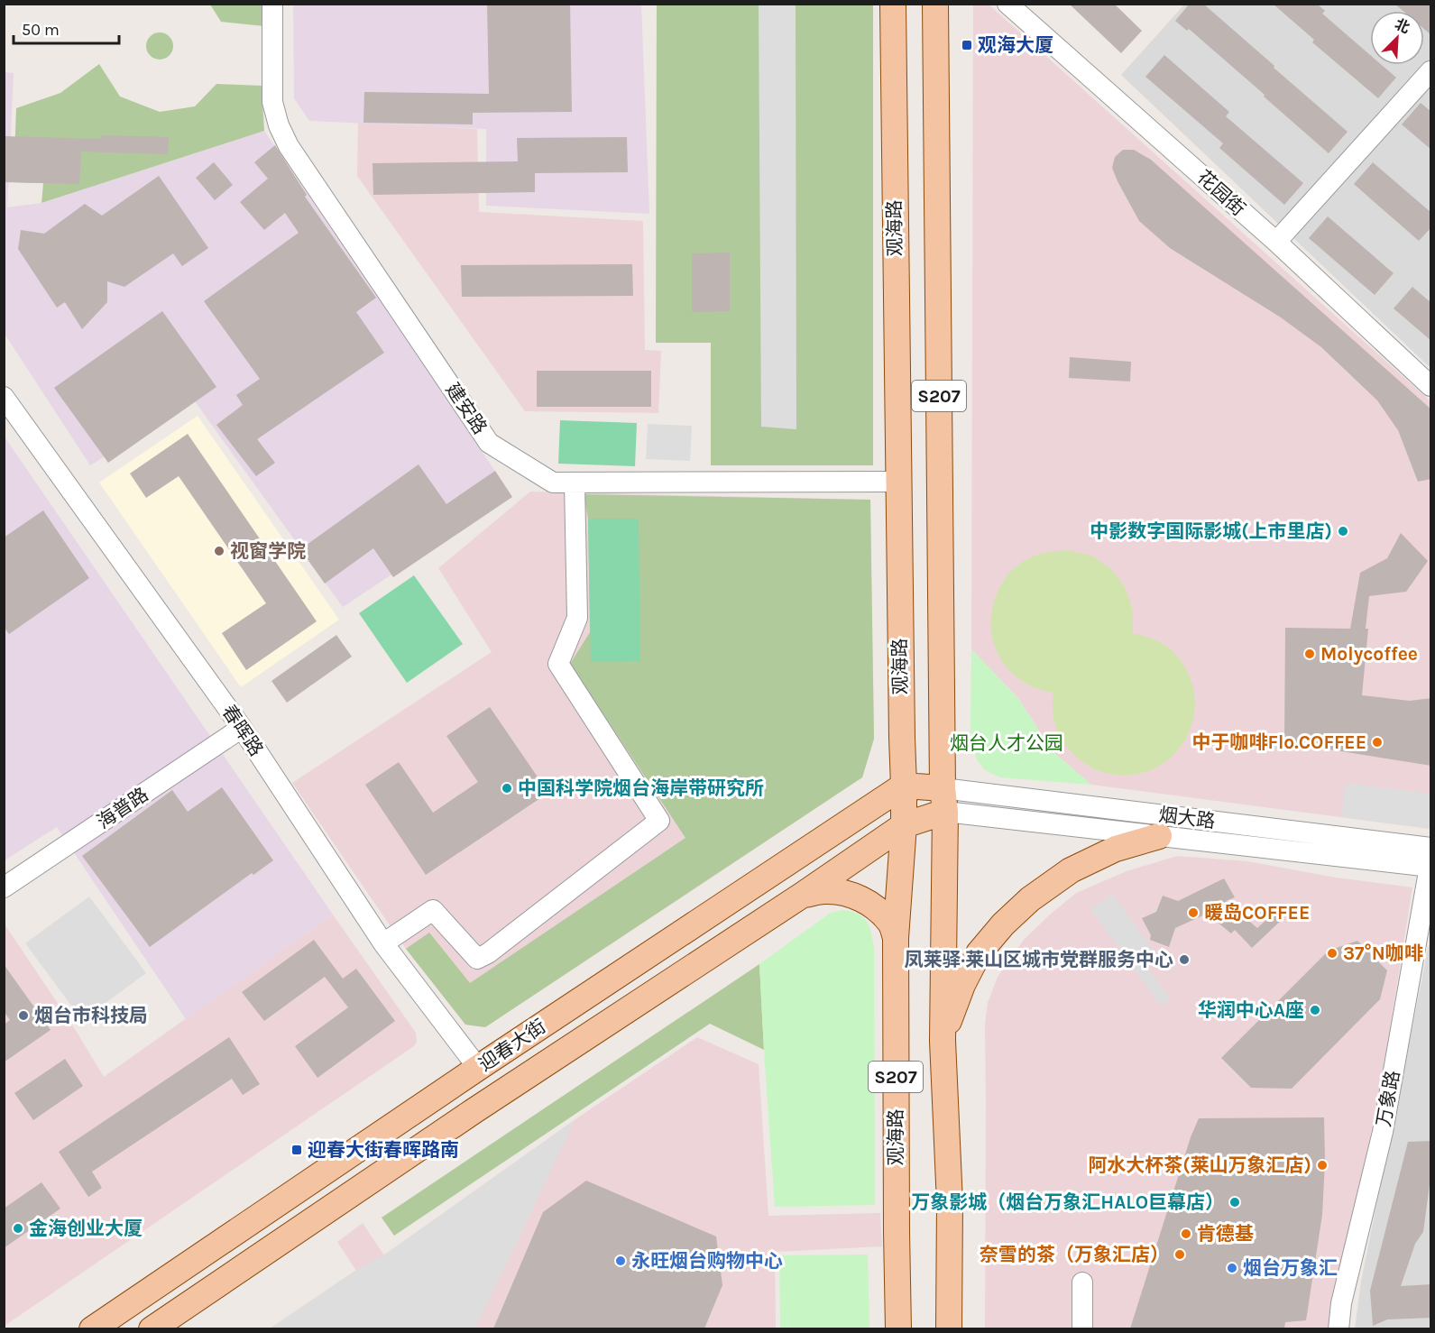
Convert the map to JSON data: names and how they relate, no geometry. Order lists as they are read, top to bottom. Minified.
{"streets":{"main road":["观海路","S207","迎春大街"],"street":["花园街","建安路","春晖路","海普路","烟大路","万象路"]},"crossings":[["观海路","建安路"],["观海路","迎春大街"],["S207","烟大路"],["S207","迎春大街"],["春晖路","海普路"],["春晖路","迎春大街"],["烟大路","迎春大街"],["烟大路","万象路"]],"parks":["烟台人才公园"],"places":{"transit":["观海大厦","迎春大街春晖路南"],"other":["中影数字国际影城(上市里店)","视窗学院","Molycoffee","中于咖啡Flo.COFFEE","中国科学院烟台海岸带研究所","暖岛COFFEE","37°N咖啡","凤莱驿·莱山区城市党群服务中心","华润中心A座","烟台市科技局","阿水大杯茶(莱山万象汇店)","万象影城（烟台万象汇HALO巨幕店）","金海创业大厦","肯德基","奈雪的茶（万象汇店）","永旺烟台购物中心","烟台万象汇"]},"scale_bar":"50 m","north":"top right"}
